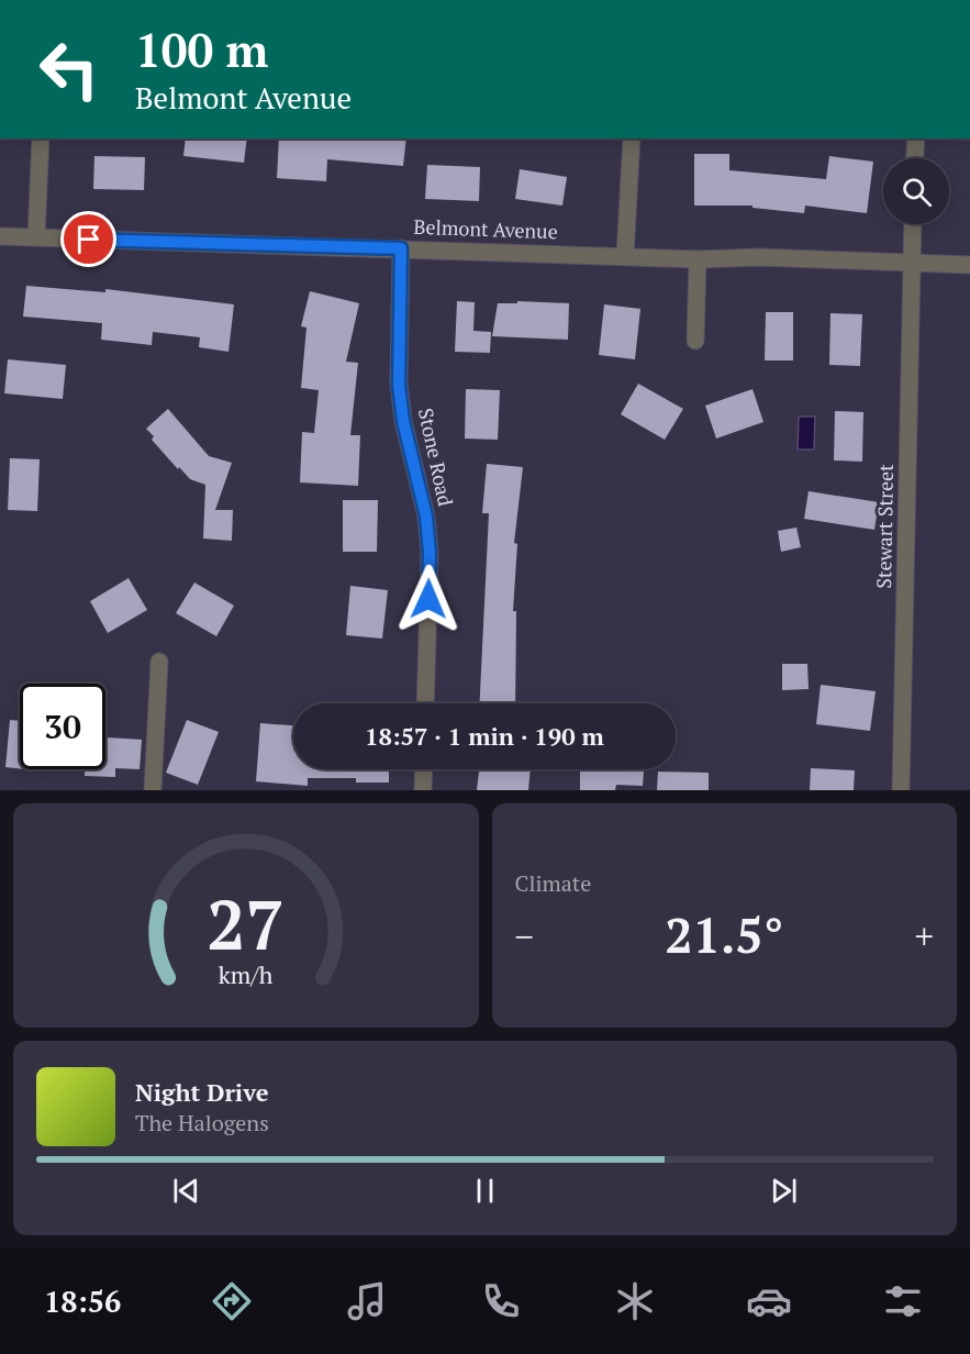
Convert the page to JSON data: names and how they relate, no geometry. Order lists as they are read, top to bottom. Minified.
{"streets":{"street":["Belmont Avenue","Stone Road","Stewart Street"]},"crossings":[["Belmont Avenue","Stone Road"],["Belmont Avenue","Stewart Street"]],"page":{"turn":["100 m","Belmont Avenue"],"limit":"30","trip":"18:57 · 1 min · 190 m","tile":"Climate","heat":["−","21.5°","+"],"song":["Night Drive","The Halogens"],"tabs":"18:56","gauge":["27","km/h"]}}
